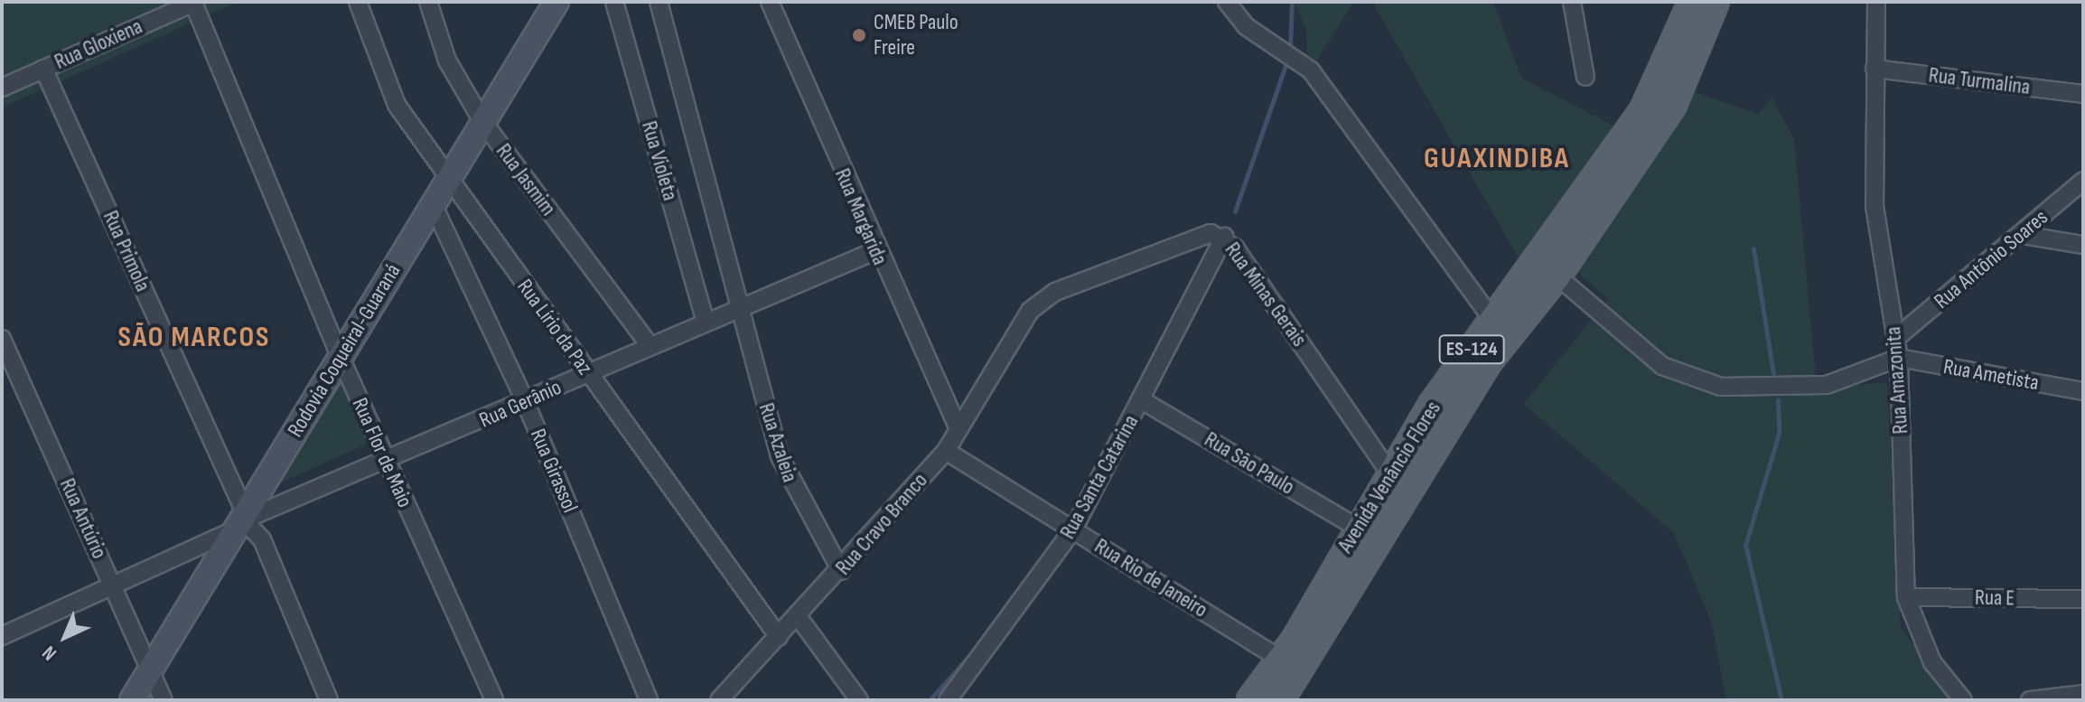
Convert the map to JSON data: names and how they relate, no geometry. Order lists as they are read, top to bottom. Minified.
{"streets":{"main road":["ES-124","Avenida Venâncio Flores"],"street":["Rua Gloxiena","Rua Turmalina","Rua Violeta","Rua Jasmim","Rua Margarida","Rua Primola","Rua Antônio Soares","Rua Minas Gerais","Rua Lírio da Paz","Rodovia Coqueiral-Guaraná","Rua Ametista","Rua Amazonita","Rua Gerânio","Rua Azaleia","Rua Flor de Maio","Rua São Paulo","Rua Girassol","Rua Santa Catarina","Rua Antúrio","Rua Cravo Branco","Rua Rio de Janeiro","Rua E"]},"crossings":[["Rua Gloxiena","Rua Primola"],["Rua Gloxiena","Rua Flor de Maio"],["Rua Turmalina","Rua Amazonita"],["Rua Violeta","Rua Gerânio"],["Rua Violeta","Rua Azaleia"],["Rua Jasmim","Rodovia Coqueiral-Guaraná"],["Rua Jasmim","Rua Gerânio"],["Rua Margarida","Rua Gerânio"],["Rua Margarida","Rua Cravo Branco"],["Rua Primola","Rodovia Coqueiral-Guaraná"],["Rua Primola","Rua Gerânio"],["Rua Antônio Soares","Rua Amazonita"],["Rua Minas Gerais","Rua Santa Catarina"],["Rua Minas Gerais","Avenida Venâncio Flores"],["Rua Minas Gerais","Rua Cravo Branco"],["Rua Lírio da Paz","Rodovia Coqueiral-Guaraná"],["Rua Lírio da Paz","Rua Gerânio"],["Rua Lírio da Paz","Rua Cravo Branco"],["Rodovia Coqueiral-Guaraná","Rua Gerânio"],["Rodovia Coqueiral-Guaraná","Rua Flor de Maio"],["Rodovia Coqueiral-Guaraná","Rua Girassol"],["Rodovia Coqueiral-Guaraná","Rua Antúrio"],["Rua Ametista","Rua Amazonita"],["Rua Amazonita","Rua E"],["Rua Gerânio","Rua Azaleia"],["Rua Gerânio","Rua Flor de Maio"],["Rua Gerânio","Rua Girassol"],["Rua Gerânio","Rua Antúrio"],["Rua Azaleia","Rua Cravo Branco"],["Rua São Paulo","Rua Santa Catarina"],["Rua São Paulo","Avenida Venâncio Flores"],["Rua Santa Catarina","Rua Rio de Janeiro"],["Avenida Venâncio Flores","Rua Rio de Janeiro"],["Rua Cravo Branco","Rua Rio de Janeiro"]],"districts":["GUAXINDIBA","SÃO MARCOS"],"places":["CMEB Paulo Freire"],"north":"bottom left"}
